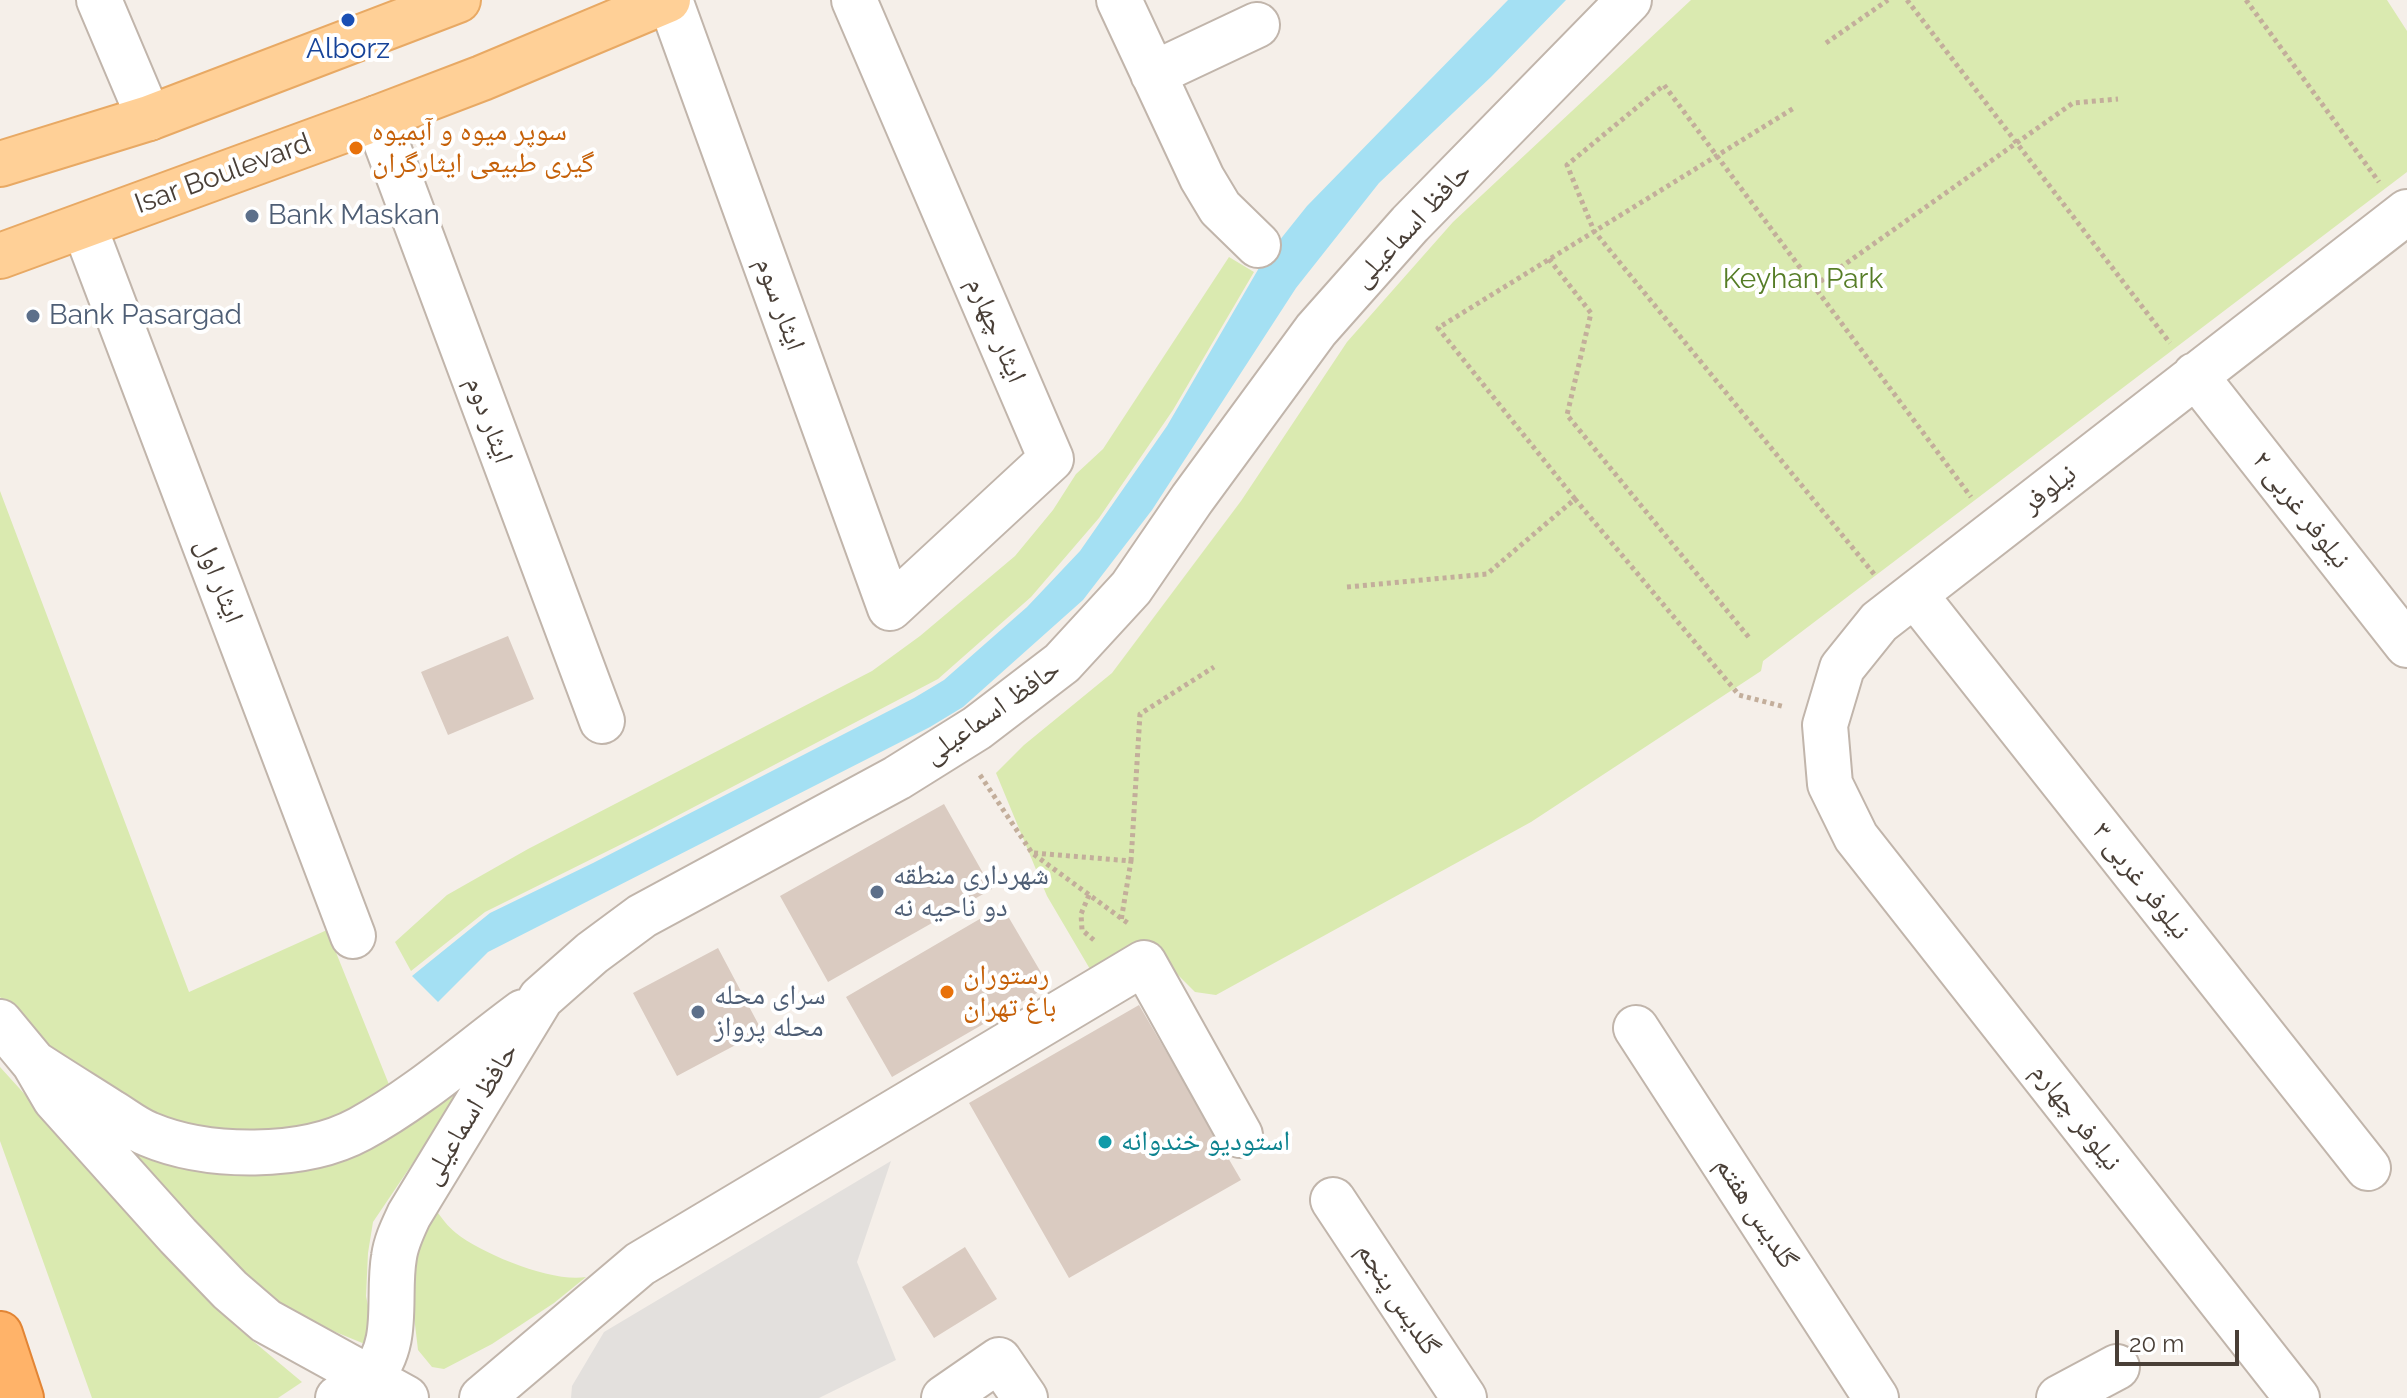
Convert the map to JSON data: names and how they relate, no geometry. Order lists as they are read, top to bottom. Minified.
{"streets":{"main road":["Isar Boulevard"],"street":["حافظ اسماعیلی","ایثار سوم","ایثار چهارم","ایثار دوم","نیلوفر","نیلوفر غربی ۲","ایثار اول","نیلوفر غربی ۳","نیلوفر چهارم","گلدیس هفتم","گلدیس پنجم"]},"crossings":[["Isar Boulevard","ایثار سوم"],["Isar Boulevard","ایثار دوم"],["Isar Boulevard","ایثار اول"],["ایثار سوم","ایثار چهارم"],["نیلوفر","نیلوفر غربی ۲"],["نیلوفر","نیلوفر غربی ۳"],["نیلوفر","نیلوفر چهارم"]],"parks":["Keyhan Park"],"places":["Alborz","سوپر میوه و آبمیوه گیری طبیعی ایثارگران","Bank Maskan","Bank Pasargad","شهرداری منطقه دو ناحیه نه","رستوران باغ تهران","سرای محله محله پرواز","استودیو خندوانه"],"scale_bar":"20 m"}
